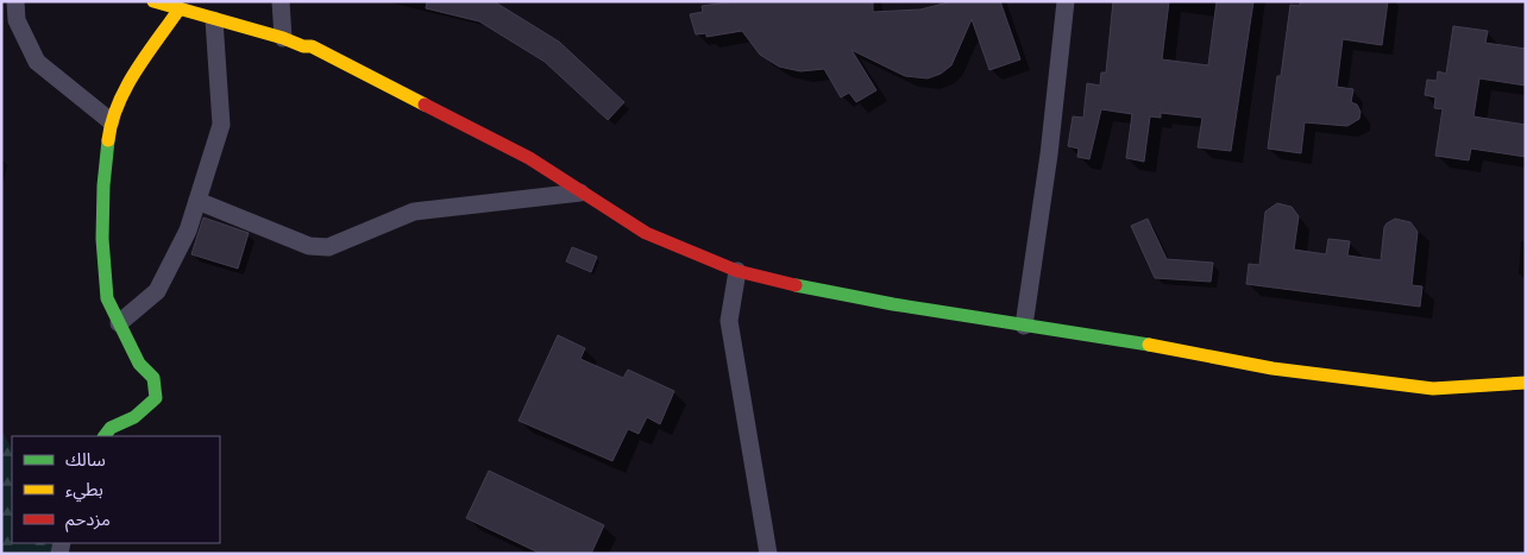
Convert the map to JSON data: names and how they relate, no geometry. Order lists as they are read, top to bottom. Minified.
{"legend":["سالك","بطيء","مزدحم"]}
